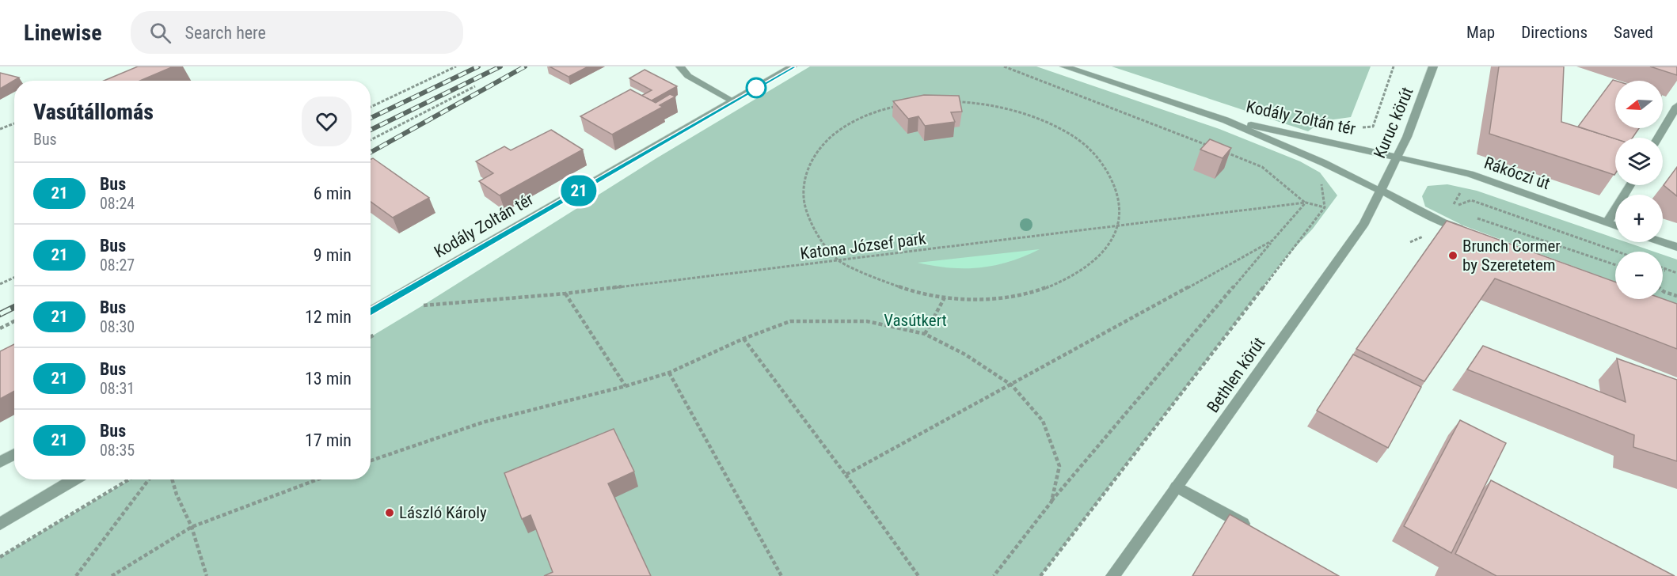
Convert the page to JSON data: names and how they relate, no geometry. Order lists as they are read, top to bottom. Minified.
{"streets":{"street":["Kodály Zoltán tér","Kuruc körút","Rákóczi út","Bethlen körút"],"path":["Katona József park"]},"crossings":[["Kodály Zoltán tér","Kuruc körút"],["Kodály Zoltán tér","Rákóczi út"],["Kodály Zoltán tér","Bethlen körút"],["Kuruc körút","Rákóczi út"],["Kuruc körút","Bethlen körút"]],"parks":["Vasútkert"],"places":["Brunch Cormer by Szeretetem","László Károly"],"lines":["bus line 21"],"north":"left","page":{"header":"Linewise","search":"Search here","nav":["Map","Directions","Saved"],"on_map":"21","map_buttons":["+","−"],"heading":["Vasútállomás","Bus"],"list":[{"mark":"21","name":"Bus","note":"08:24","value":"6 min"},{"mark":"21","name":"Bus","note":"08:27","value":"9 min"},{"mark":"21","name":"Bus","note":"08:30","value":"12 min"},{"mark":"21","name":"Bus","note":"08:31","value":"13 min"},{"mark":"21","name":"Bus","note":"08:35","value":"17 min"}]}}
